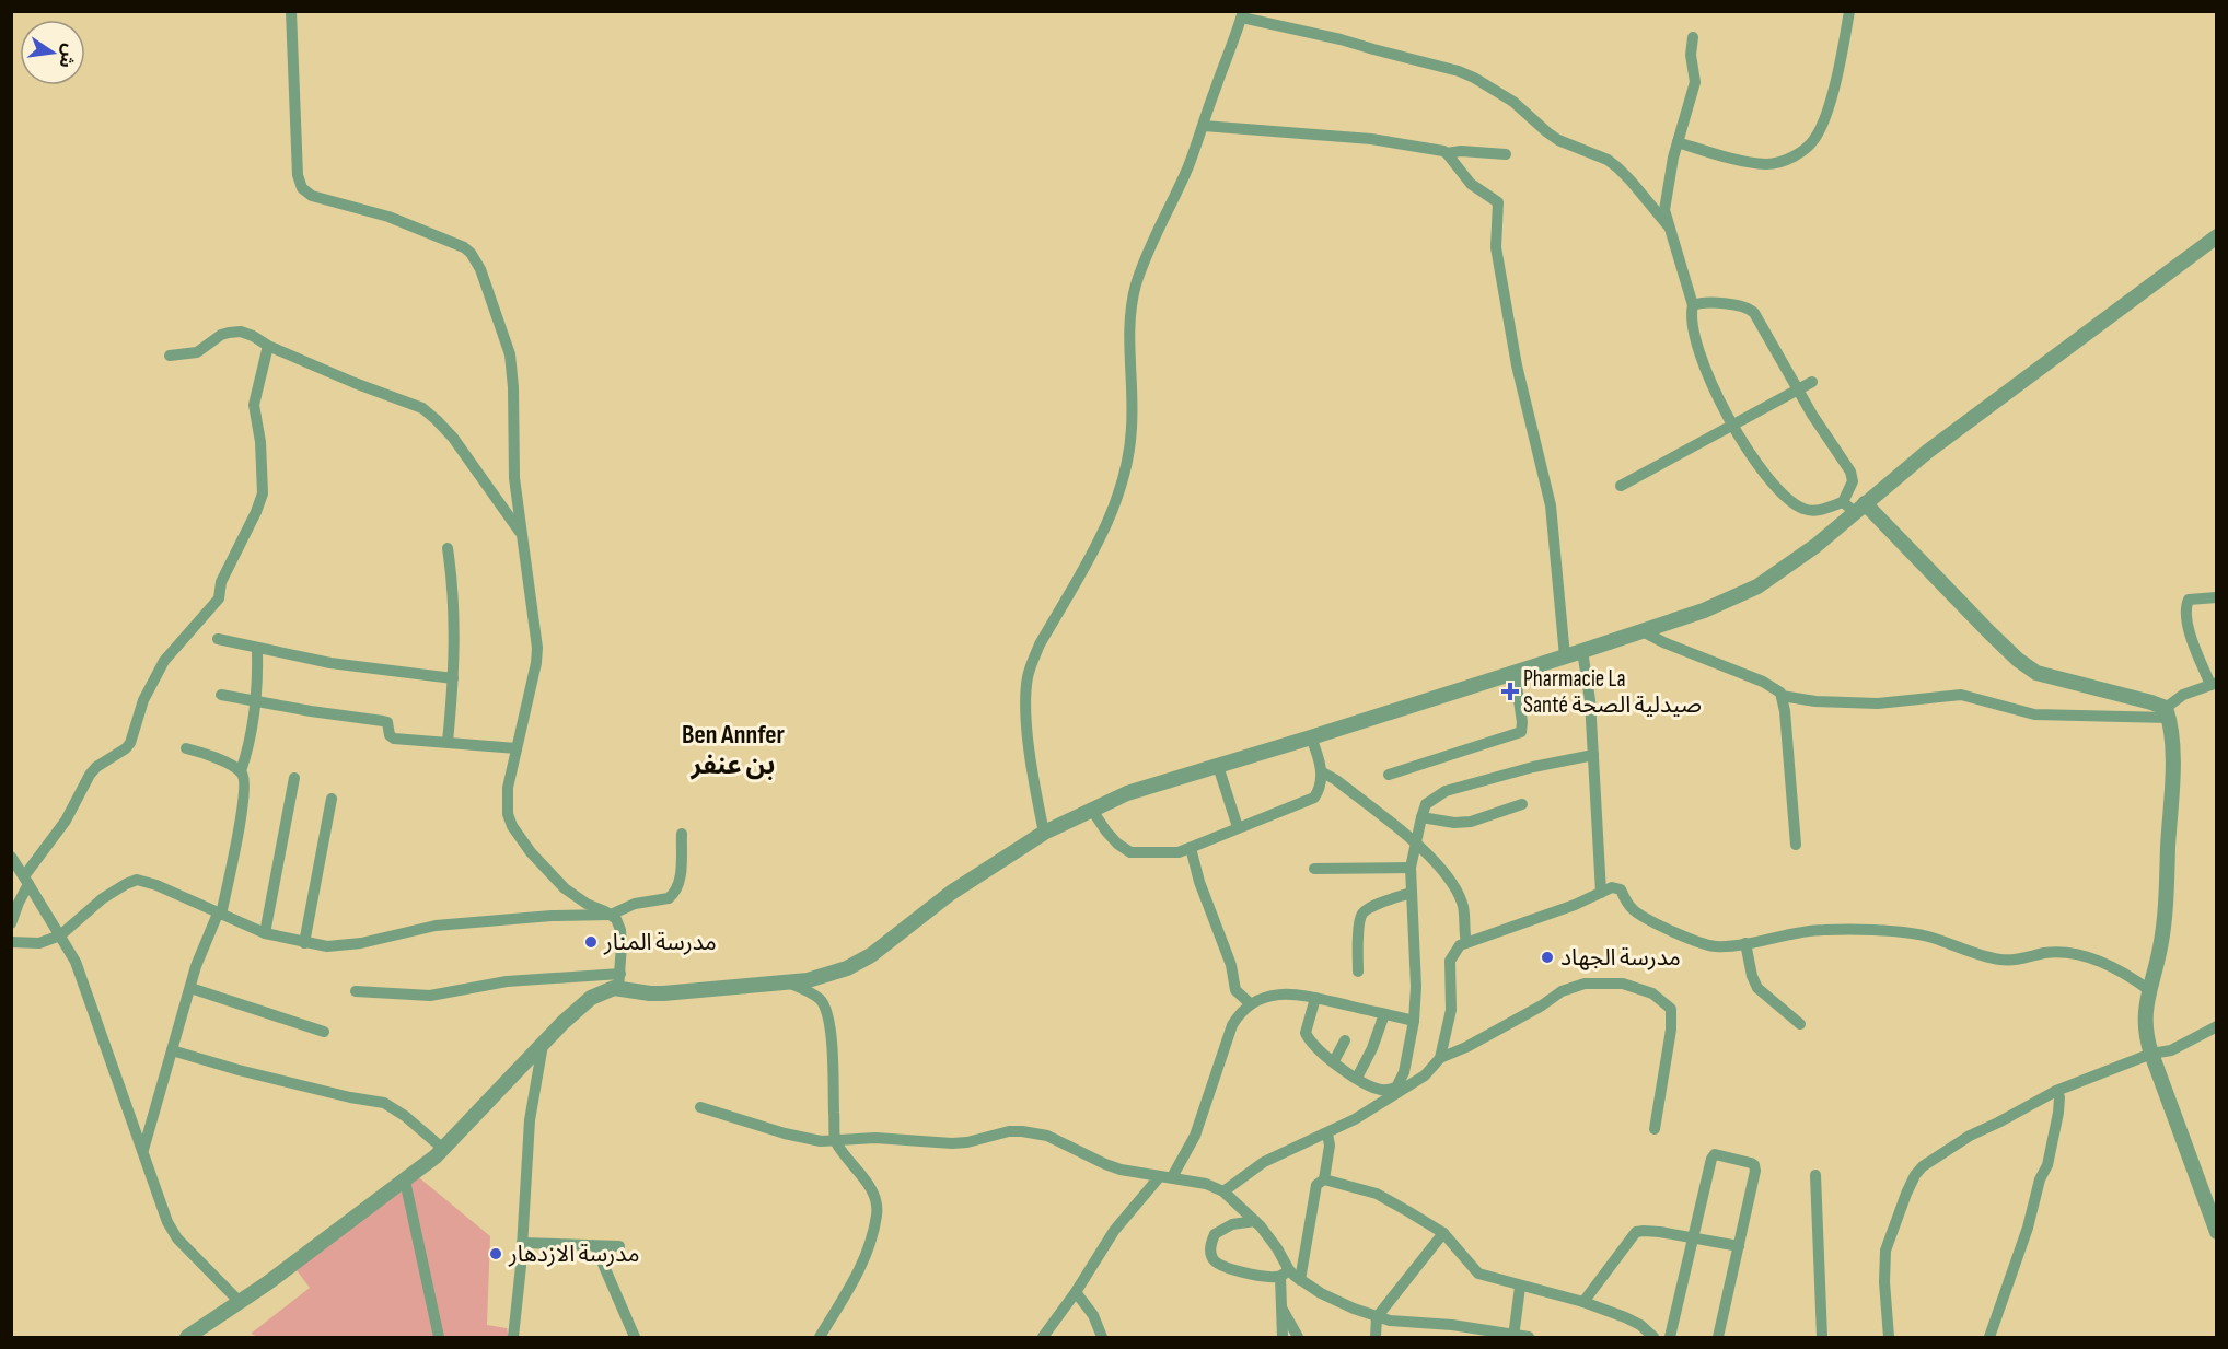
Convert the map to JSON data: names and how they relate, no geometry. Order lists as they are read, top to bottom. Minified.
{"districts":["Ben Annfer بن عنفر"],"places":{"health":["Pharmacie La Santé صيدلية الصحة"],"other":["مدرسة المنار","مدرسة الجهاد","مدرسة الازدهار"]},"north":"right"}
